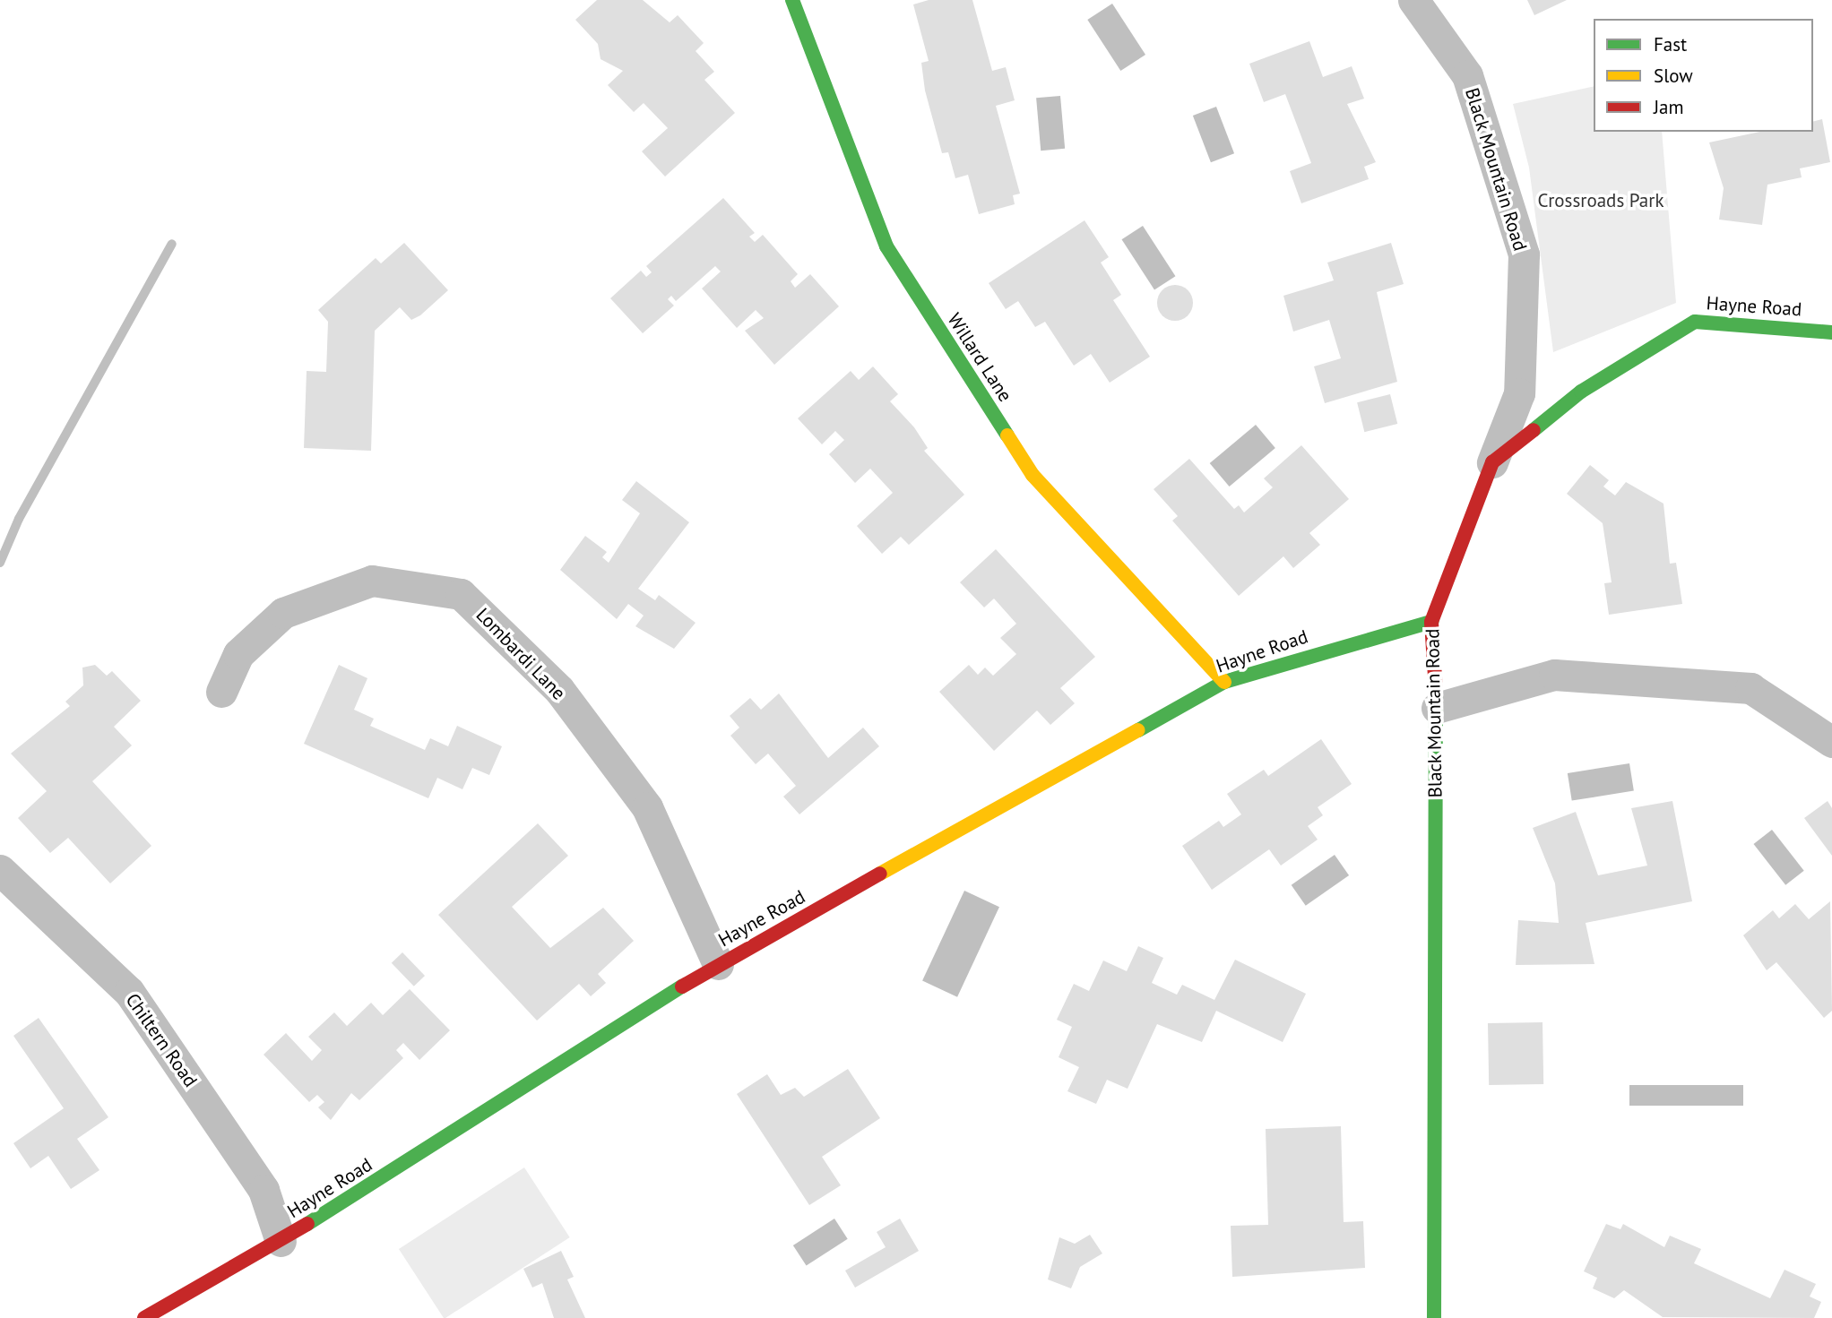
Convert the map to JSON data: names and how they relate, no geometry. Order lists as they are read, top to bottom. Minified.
{"streets":{"street":["Black Mountain Road","Hayne Road","Willard Lane","Lombardi Lane","Chiltern Road"]},"crossings":[["Black Mountain Road","Hayne Road"],["Hayne Road","Willard Lane"],["Hayne Road","Lombardi Lane"],["Hayne Road","Chiltern Road"]],"parks":["Crossroads Park"],"legend":["Fast","Slow","Jam"]}
